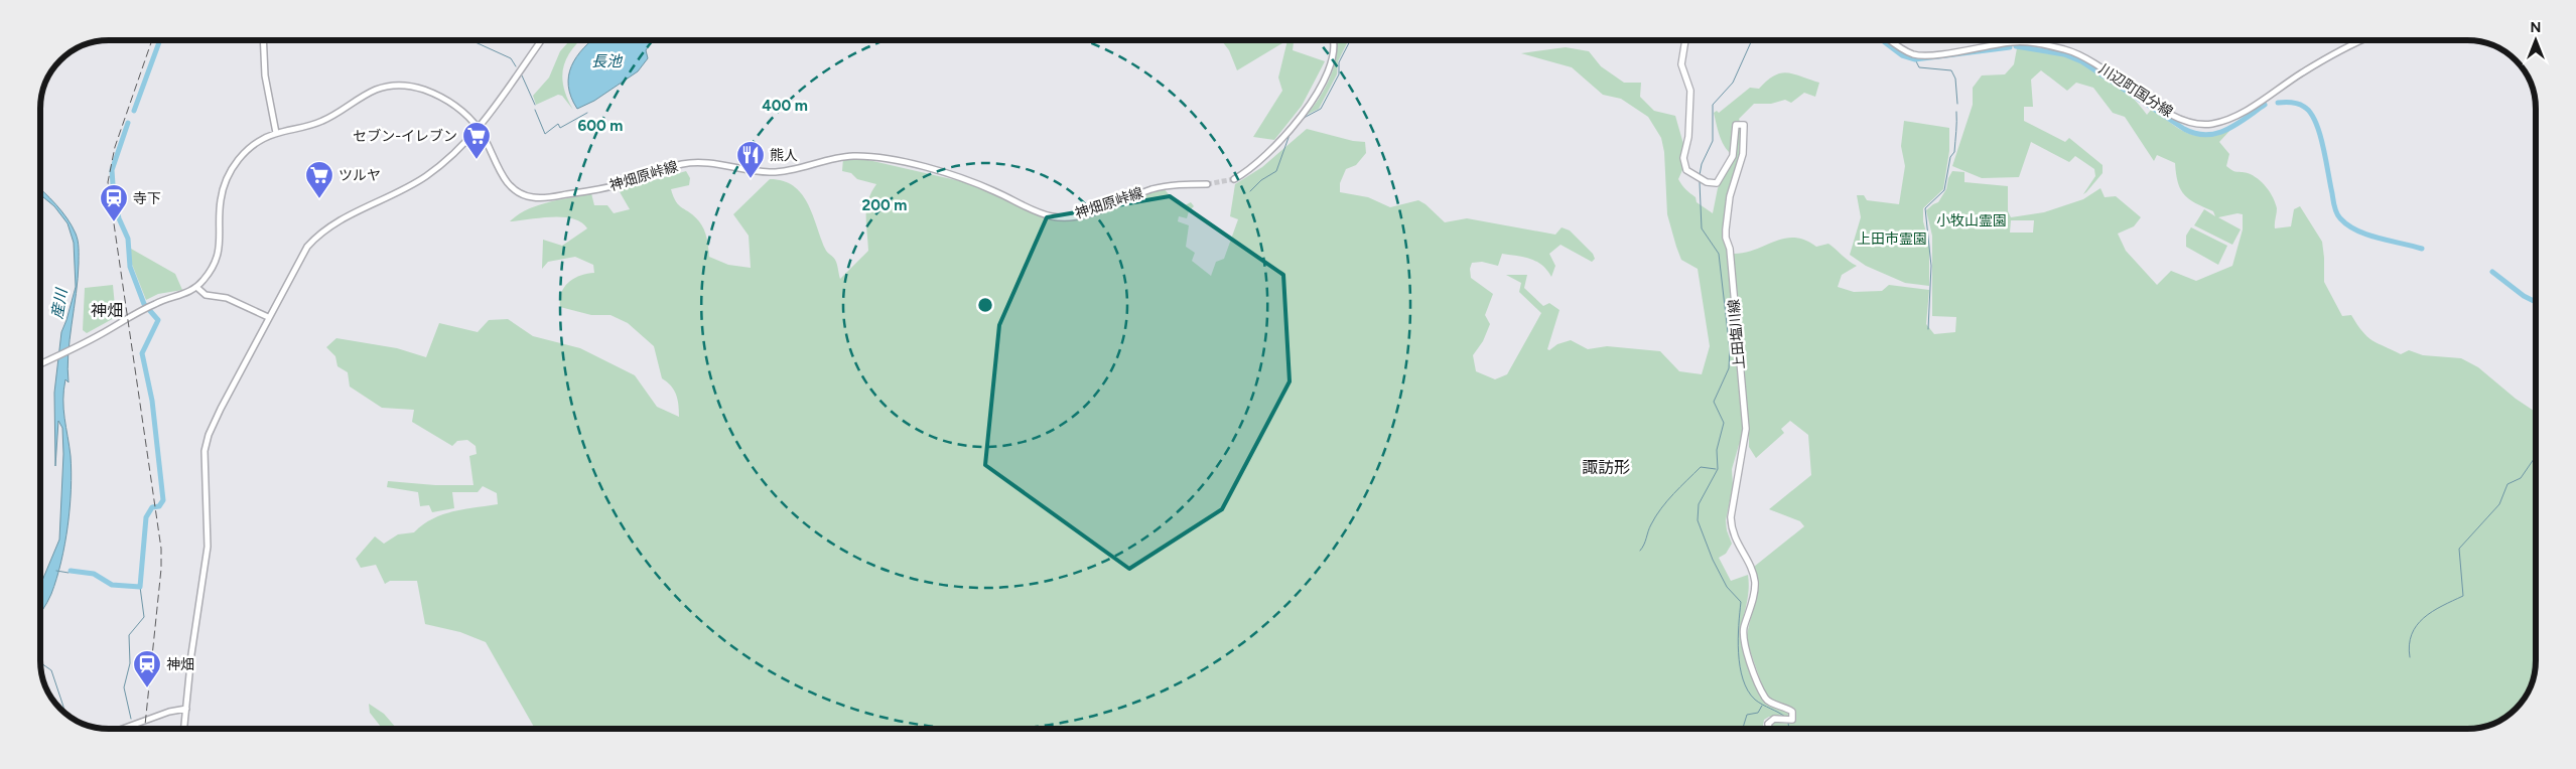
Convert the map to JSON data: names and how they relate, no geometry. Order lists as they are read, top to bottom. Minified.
{"streets":{"main road":["上田塩川線"],"street":["川辺町国分線","神畑原峠線"]},"districts":["神畑","諏訪形"],"water":["長池","産川"],"parks":["小牧山霊園","上田市霊園"],"places":{"supermarket":["セブン-イレブン","ツルヤ"],"restaurant":["熊人"],"station":["寺下","神畑"]},"north":"top","rings":["400 m","600 m","200 m"]}
